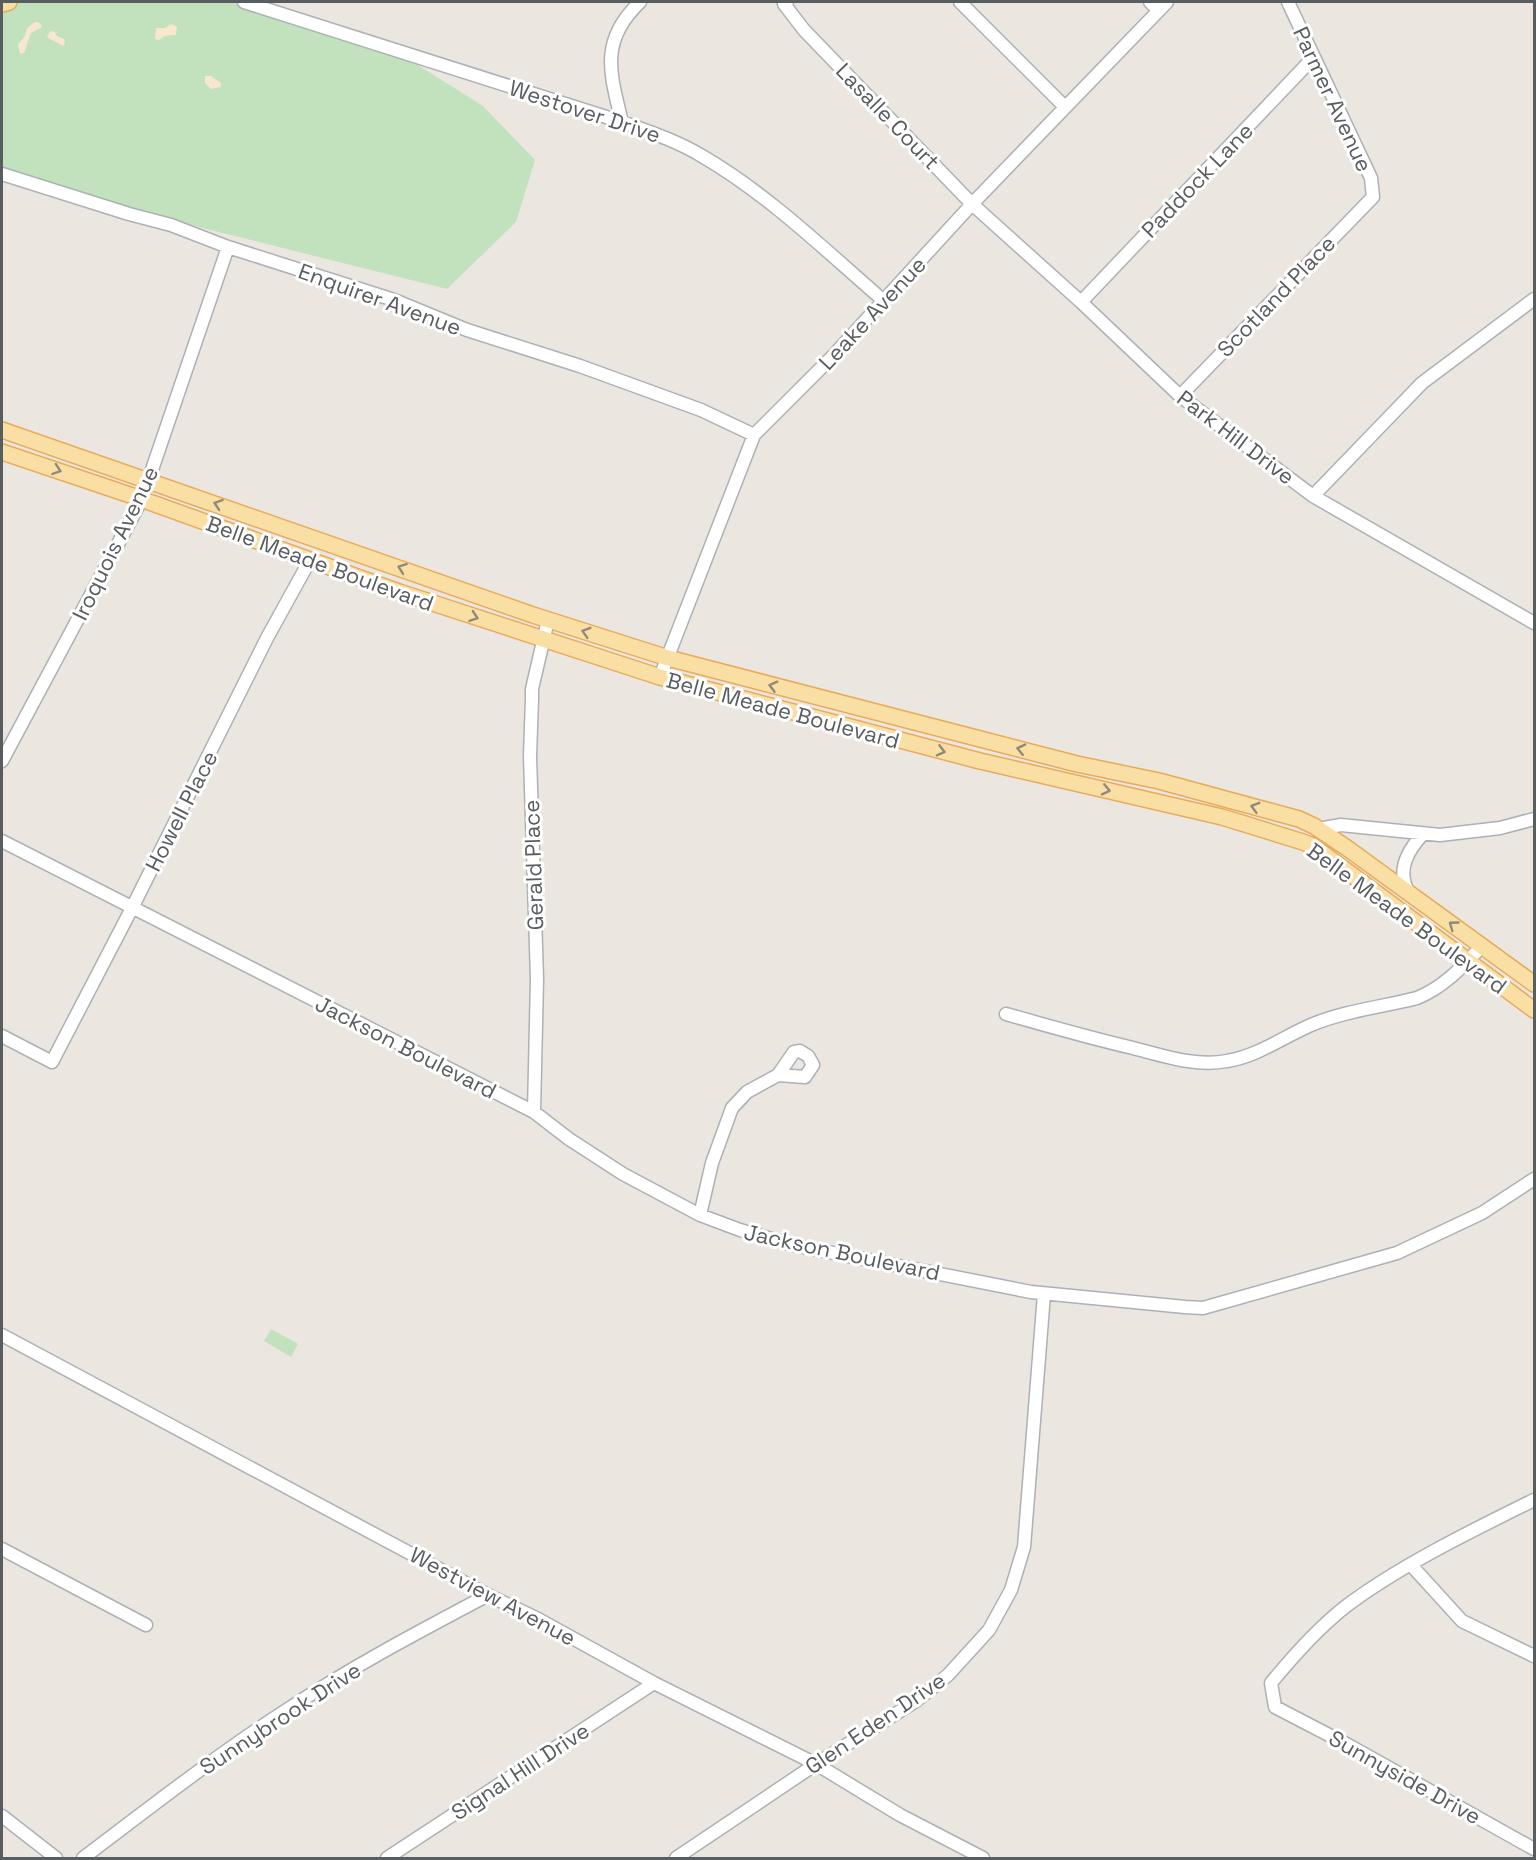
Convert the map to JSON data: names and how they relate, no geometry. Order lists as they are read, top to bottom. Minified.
{"streets":{"main road":["Belle Meade Boulevard"],"street":["Parmer Avenue","Westover Drive","Lasalle Court","Paddock Lane","Scotland Place","Enquirer Avenue","Leake Avenue","Park Hill Drive","Iroquois Avenue","Howell Place","Gerald Place","Jackson Boulevard","Westview Avenue","Sunnybrook Drive","Glen Eden Drive","Signal Hill Drive","Sunnyside Drive"]},"crossings":[["Parmer Avenue","Paddock Lane"],["Parmer Avenue","Scotland Place"],["Westover Drive","Leake Avenue"],["Lasalle Court","Leake Avenue"],["Lasalle Court","Park Hill Drive"],["Paddock Lane","Park Hill Drive"],["Scotland Place","Park Hill Drive"],["Enquirer Avenue","Leake Avenue"],["Enquirer Avenue","Iroquois Avenue"],["Leake Avenue","Park Hill Drive"],["Leake Avenue","Belle Meade Boulevard"],["Iroquois Avenue","Belle Meade Boulevard"],["Belle Meade Boulevard","Howell Place"],["Belle Meade Boulevard","Gerald Place"],["Howell Place","Jackson Boulevard"],["Gerald Place","Jackson Boulevard"],["Jackson Boulevard","Glen Eden Drive"],["Westview Avenue","Sunnybrook Drive"],["Westview Avenue","Glen Eden Drive"],["Westview Avenue","Signal Hill Drive"]]}
